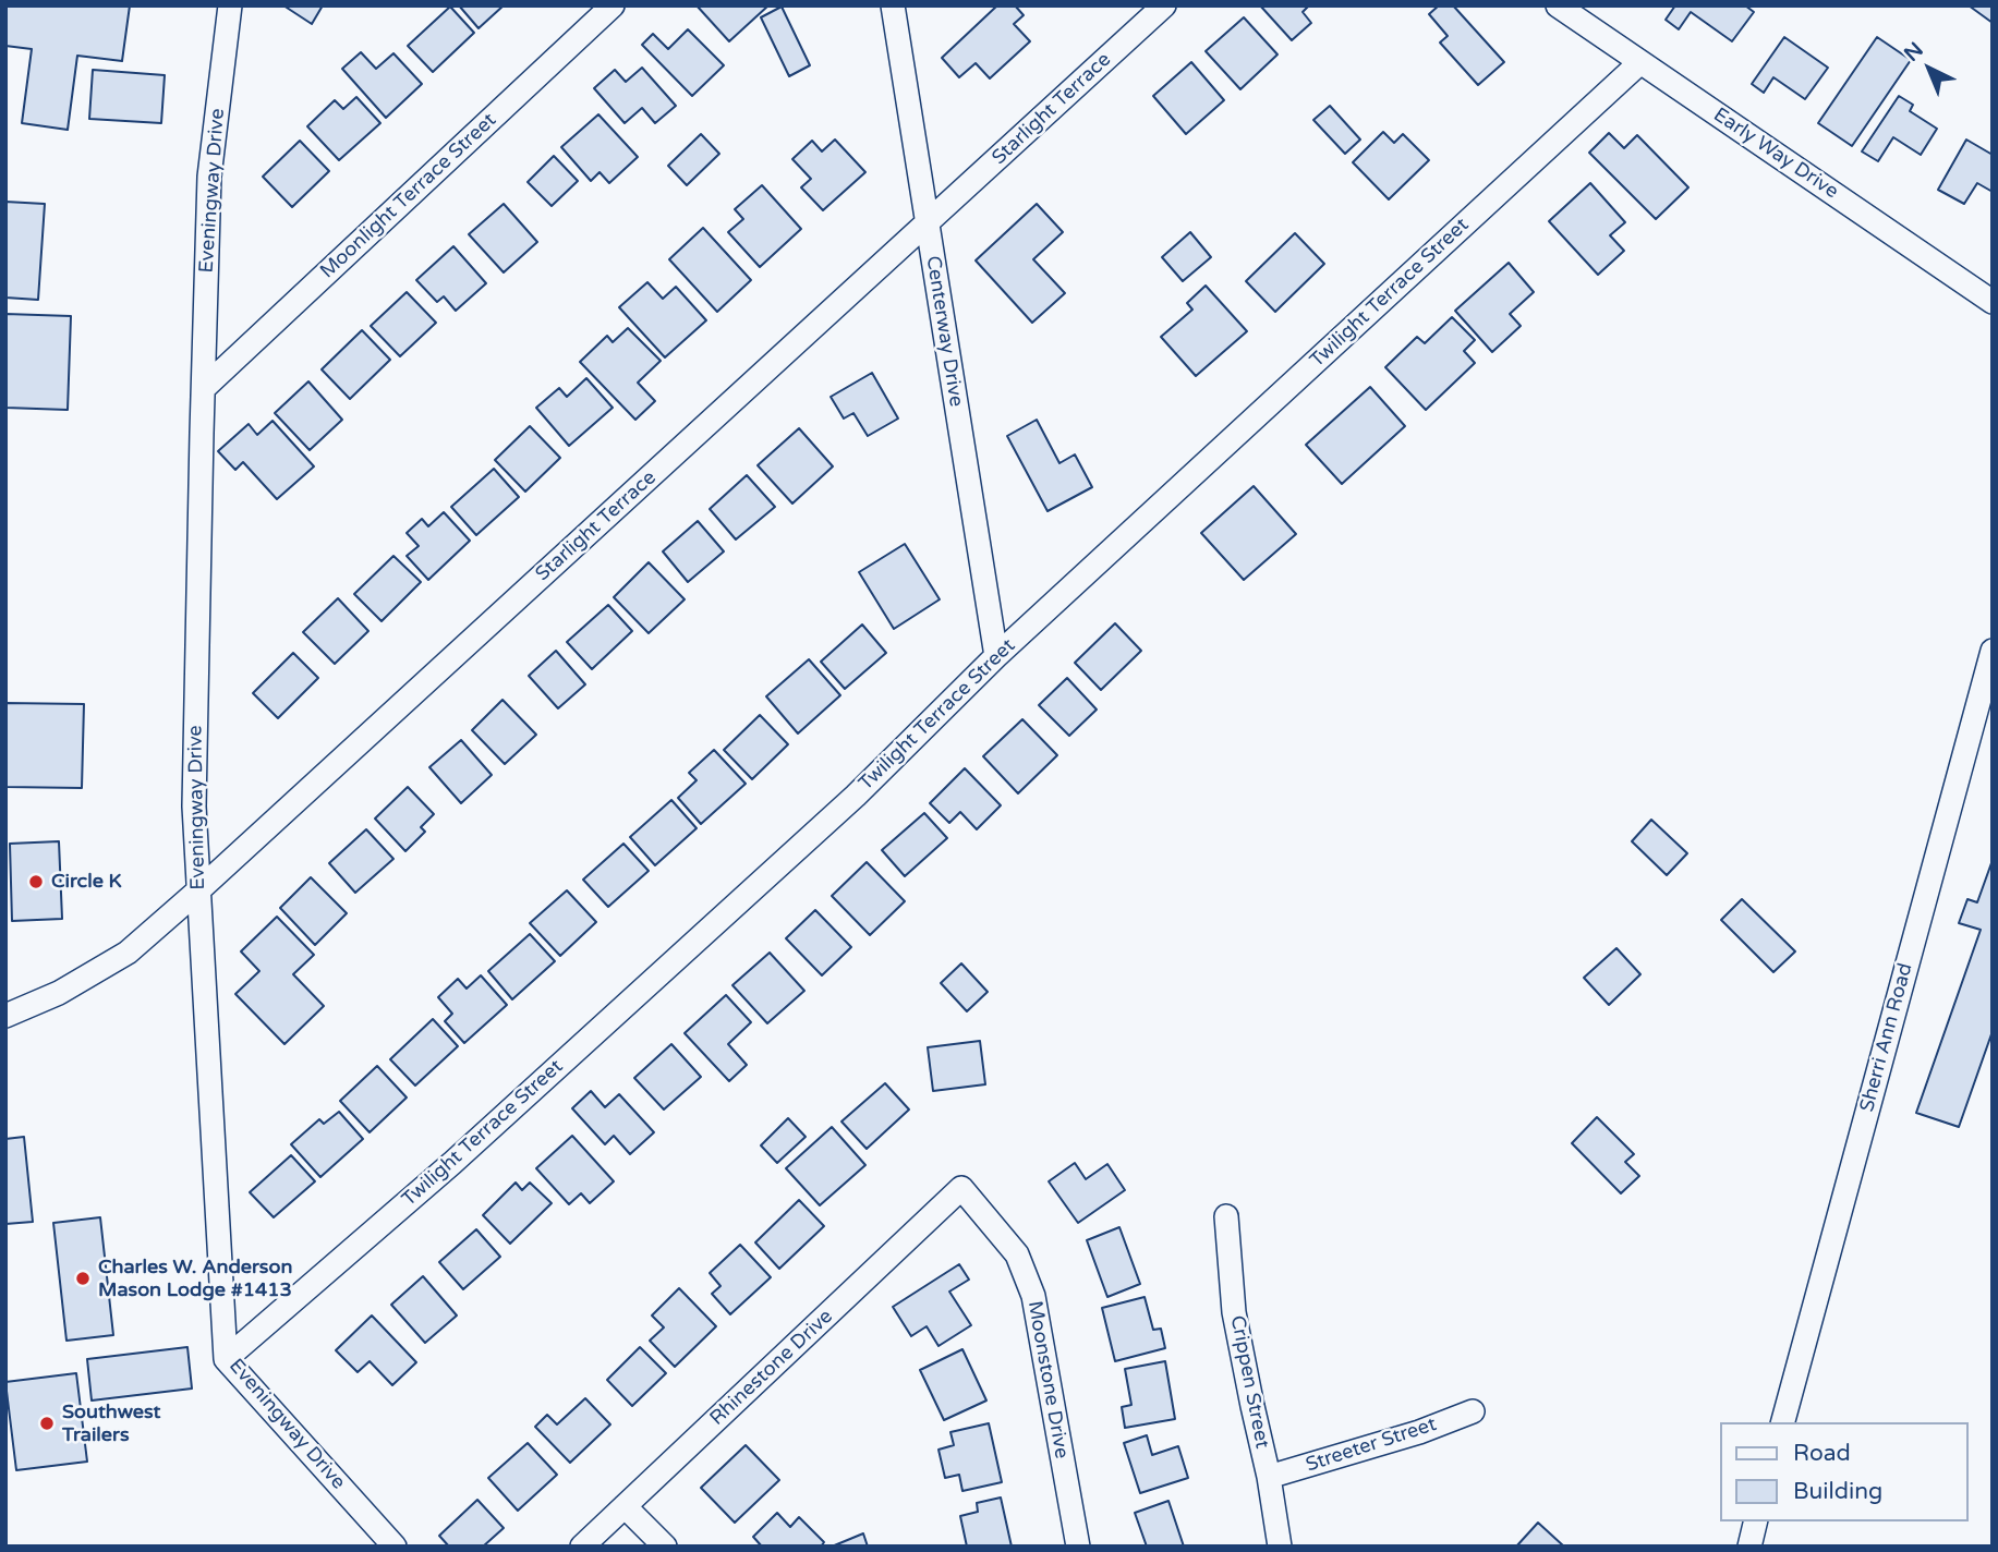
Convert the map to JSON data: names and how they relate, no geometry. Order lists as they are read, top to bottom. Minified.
{"streets":{"street":["Starlight Terrace","Early Way Drive","Eveningway Drive","Moonlight Terrace Street","Twilight Terrace Street","Centerway Drive","Sherri Ann Road","Rhinestone Drive","Moonstone Drive","Crippen Street","Streeter Street"]},"crossings":[["Starlight Terrace","Eveningway Drive"],["Starlight Terrace","Centerway Drive"],["Early Way Drive","Twilight Terrace Street"],["Eveningway Drive","Moonlight Terrace Street"],["Eveningway Drive","Twilight Terrace Street"],["Twilight Terrace Street","Centerway Drive"],["Rhinestone Drive","Moonstone Drive"],["Crippen Street","Streeter Street"]],"places":["Circle K","Charles W. Anderson Mason Lodge #1413","Southwest Trailers"],"legend":["Road","Building"],"north":"top left"}
